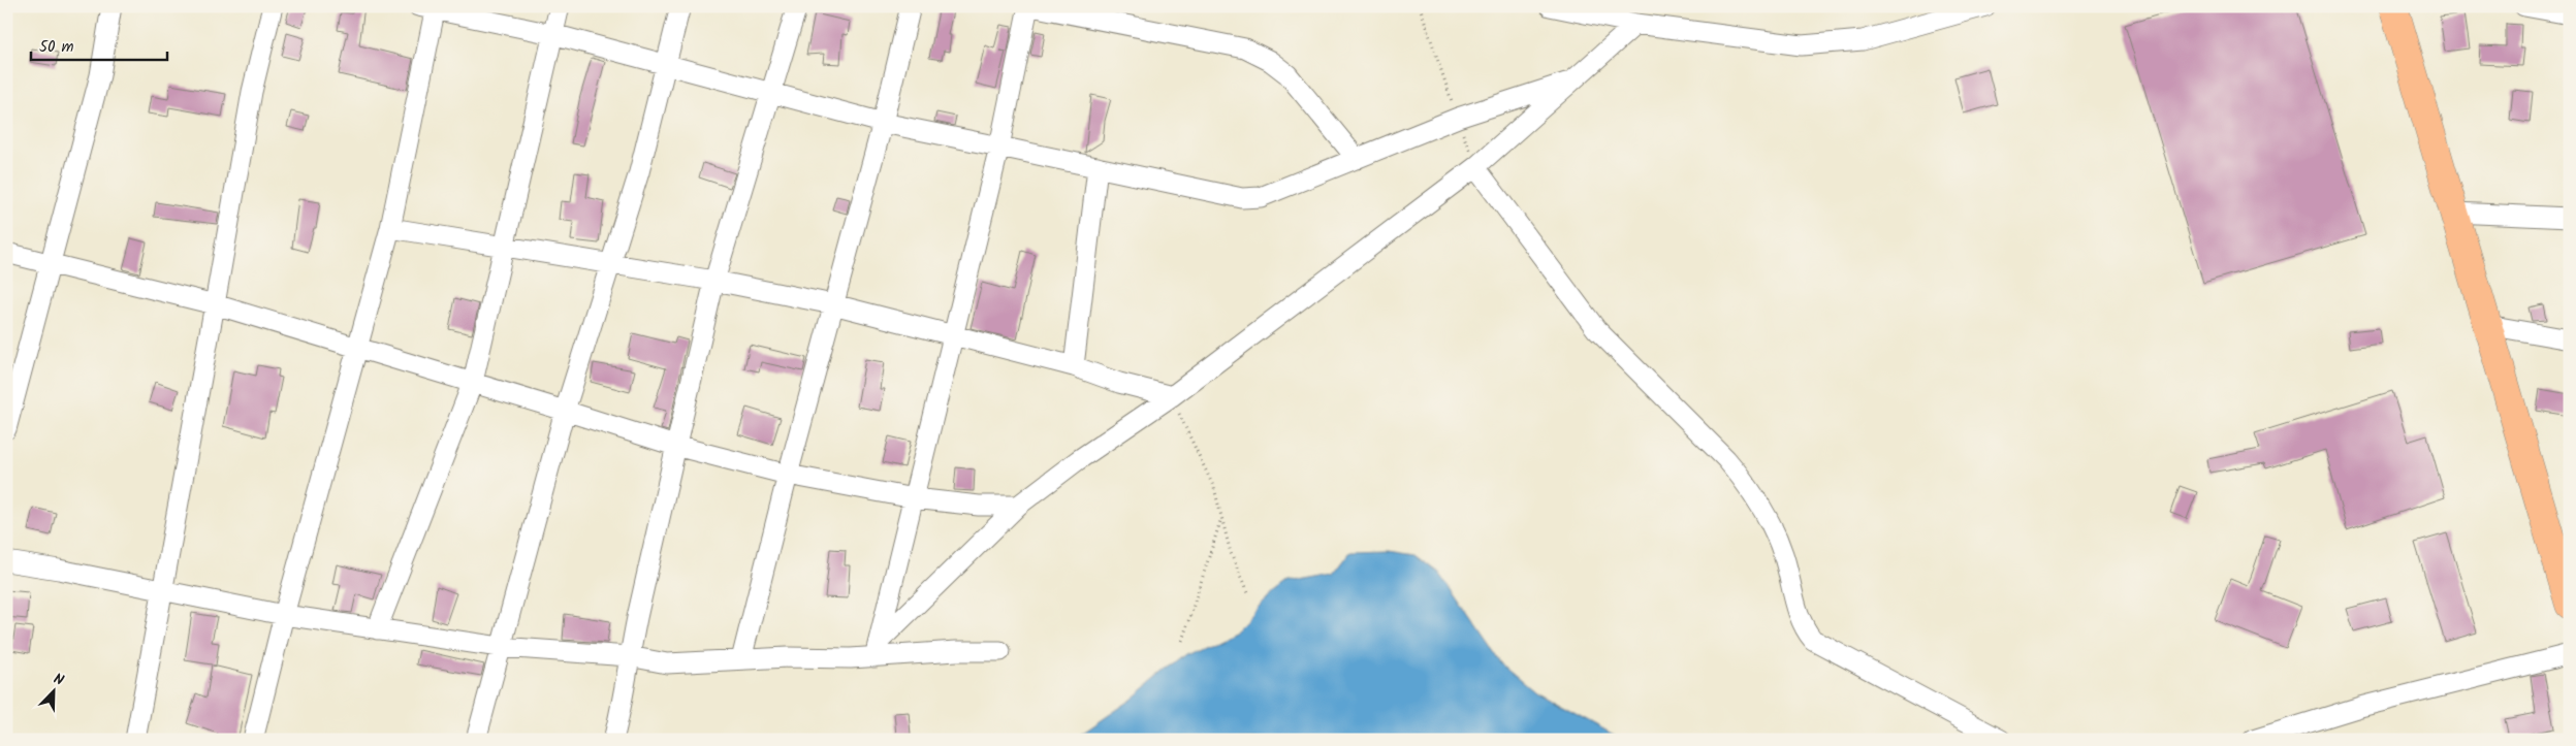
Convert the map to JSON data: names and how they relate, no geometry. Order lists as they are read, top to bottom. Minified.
{"scale_bar":"50 m","north":"top right"}
